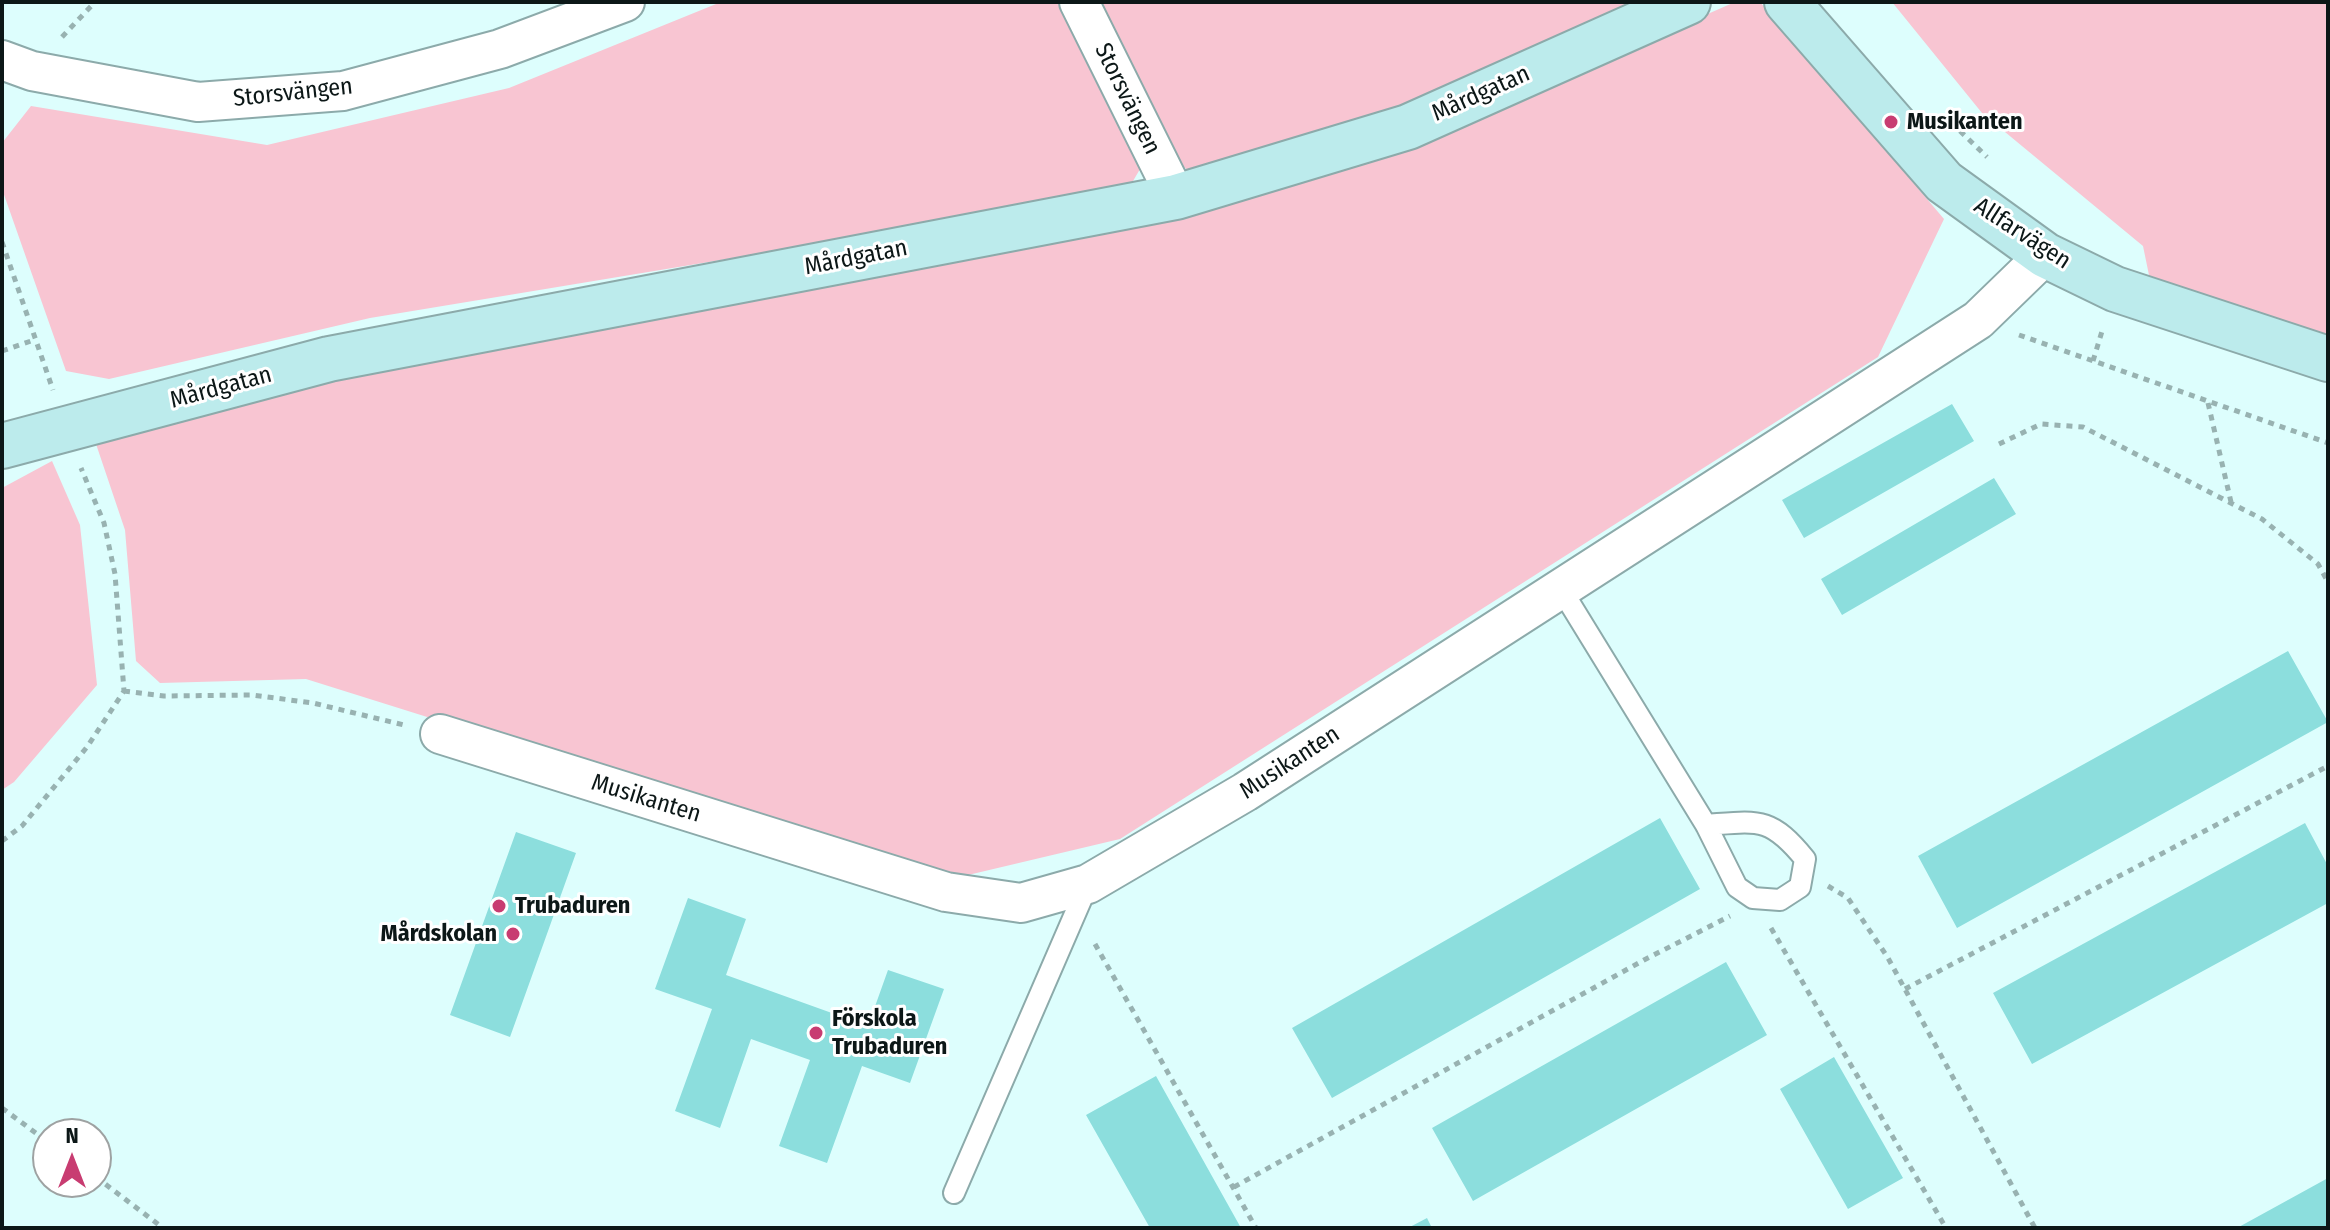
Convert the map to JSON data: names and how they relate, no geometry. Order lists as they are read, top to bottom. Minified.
{"streets":{"street":["Storsvängen","Mårdgatan","Allfarvägen","Musikanten"]},"crossings":[["Storsvängen","Mårdgatan"],["Allfarvägen","Musikanten"]],"places":["Musikanten","Trubaduren","Mårdskolan","Förskola Trubaduren"],"north":"top"}
